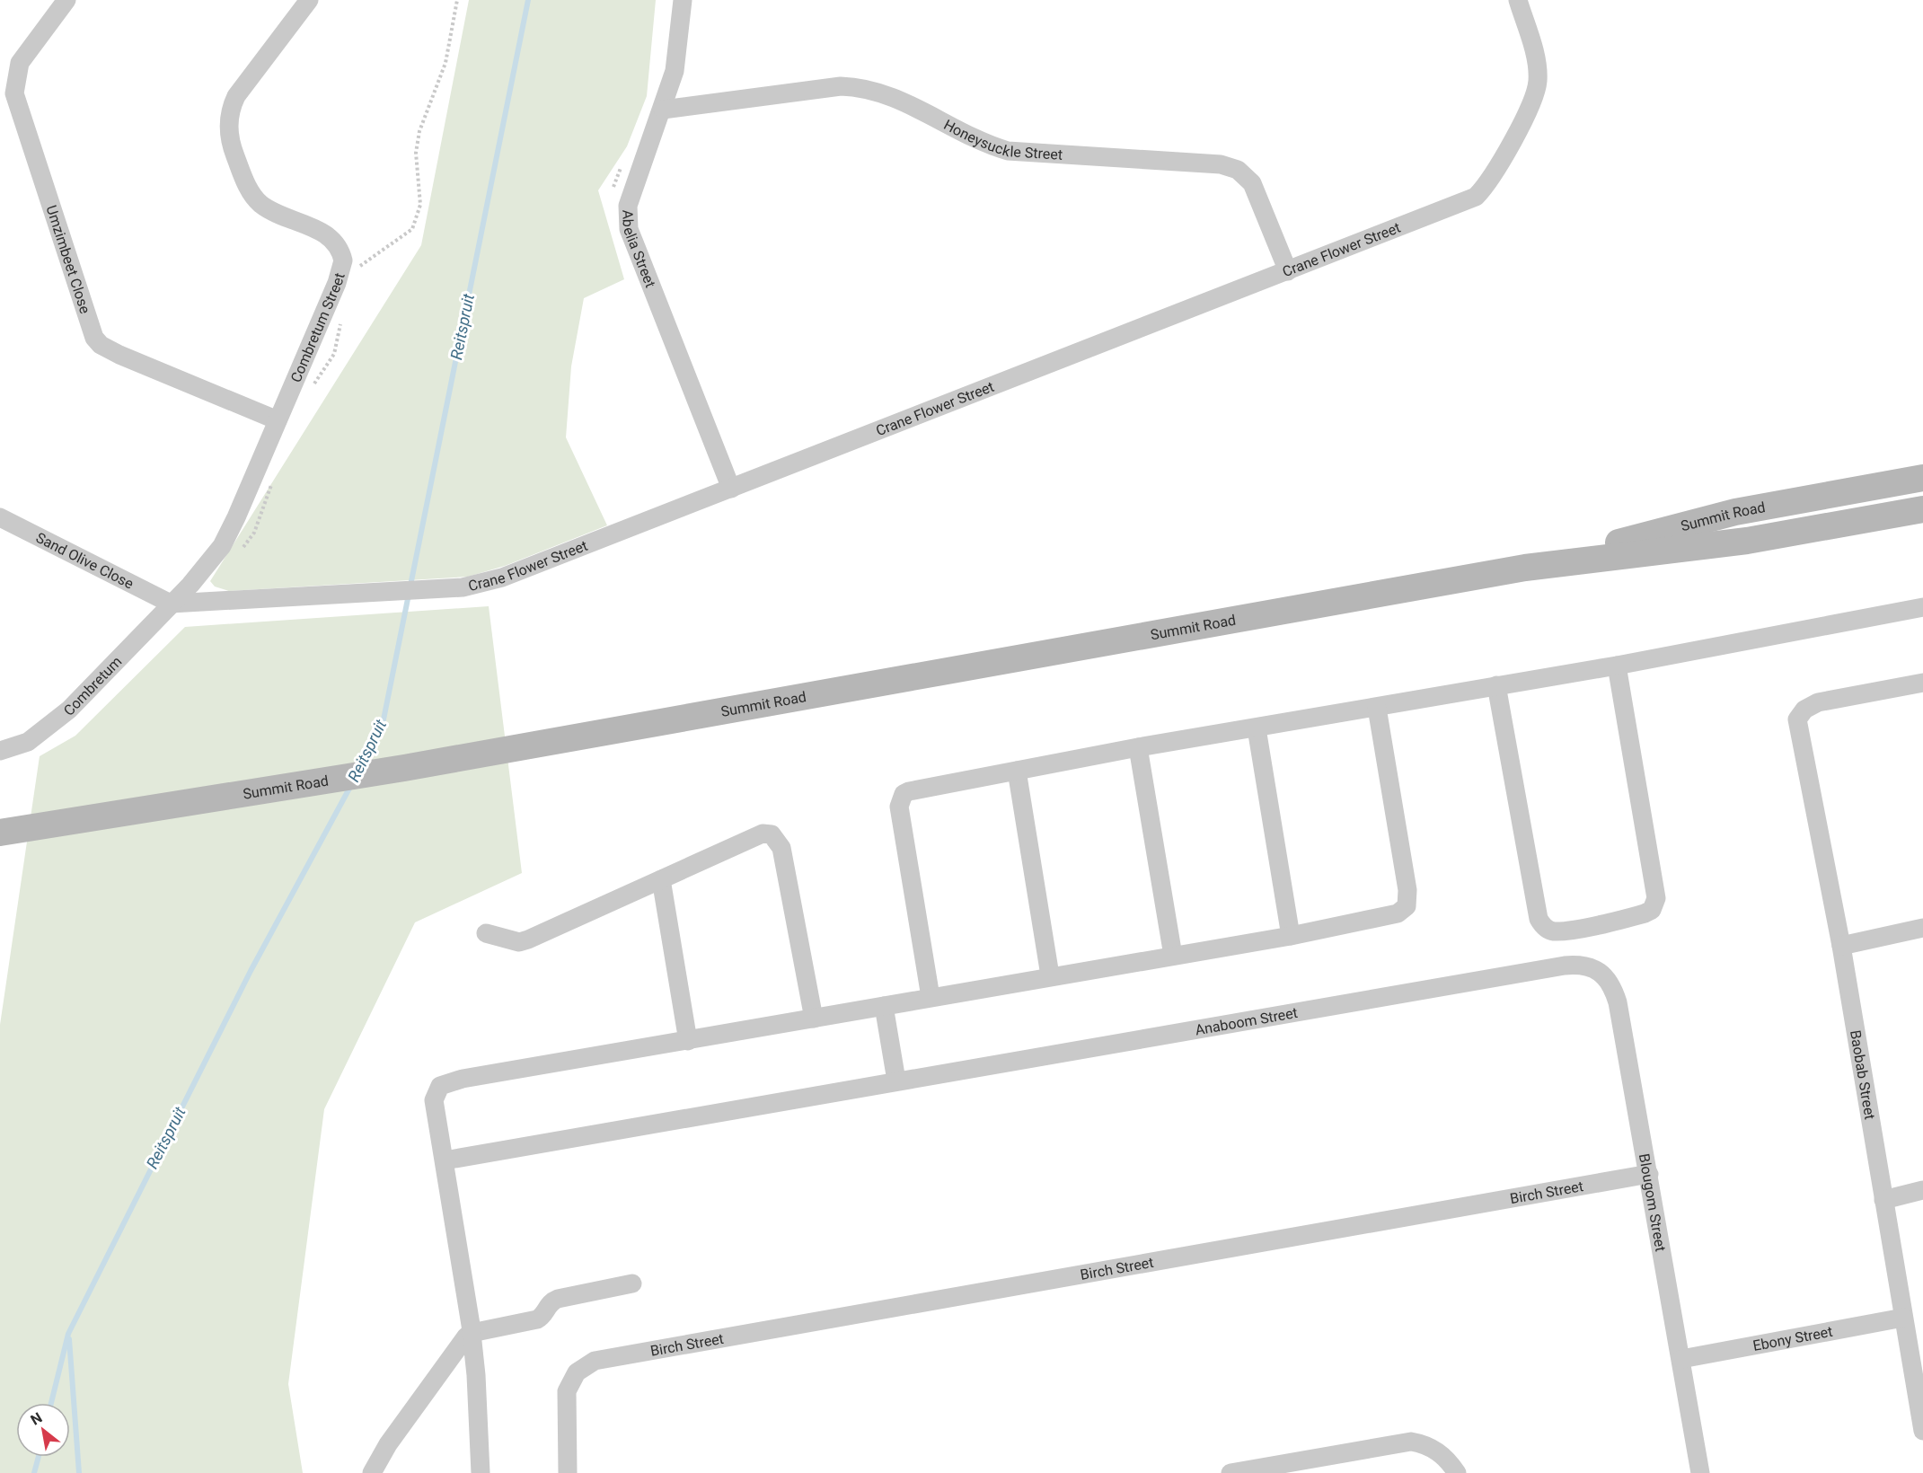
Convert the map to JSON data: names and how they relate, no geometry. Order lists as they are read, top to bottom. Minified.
{"streets":{"main road":["Summit Road"],"street":["Honeysuckle Street","Abelia Street","Crane Flower Street","Umzimbeet Close","Combretum Street","Sand Olive Close","Combretum","Anaboom Street","Baobab Street","Birch Street","Blougom Street","Ebony Street"]},"crossings":[["Honeysuckle Street","Abelia Street"],["Honeysuckle Street","Crane Flower Street"],["Abelia Street","Crane Flower Street"],["Crane Flower Street","Combretum Street"],["Crane Flower Street","Sand Olive Close"],["Crane Flower Street","Combretum"],["Umzimbeet Close","Combretum Street"],["Combretum Street","Sand Olive Close"],["Combretum Street","Combretum"],["Sand Olive Close","Combretum"],["Anaboom Street","Blougom Street"],["Baobab Street","Ebony Street"],["Birch Street","Blougom Street"],["Blougom Street","Ebony Street"]],"water":["Reitspruit"],"north":"top left"}
